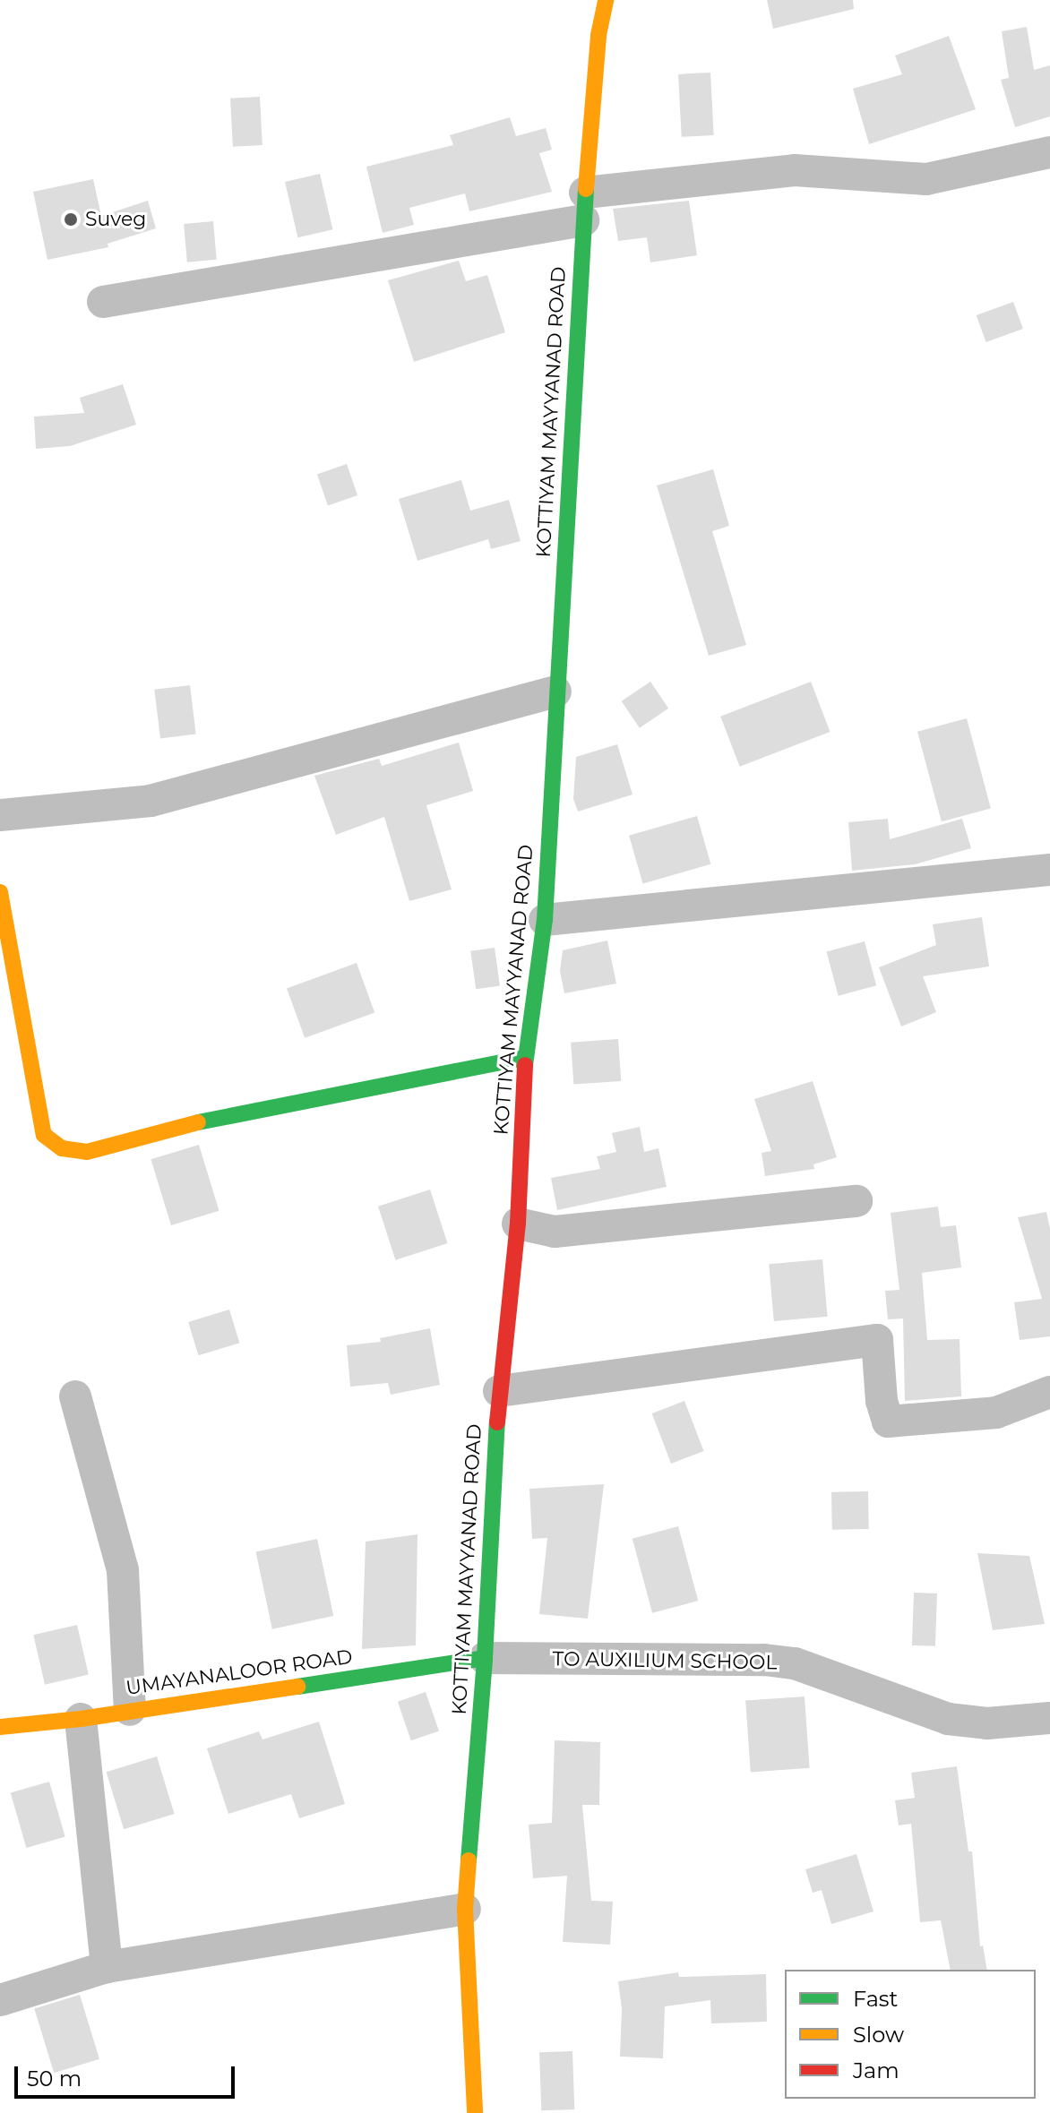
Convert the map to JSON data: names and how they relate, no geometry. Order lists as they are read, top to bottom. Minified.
{"streets":{"main road":["KOTTIYAM MAYYANAD ROAD","UMAYANALOOR ROAD"],"street":["TO AUXILIUM SCHOOL"]},"crossings":[["KOTTIYAM MAYYANAD ROAD","TO AUXILIUM SCHOOL"],["KOTTIYAM MAYYANAD ROAD","UMAYANALOOR ROAD"],["TO AUXILIUM SCHOOL","UMAYANALOOR ROAD"]],"places":["Suveg"],"legend":["Fast","Slow","Jam"],"scale_bar":"50 m"}
